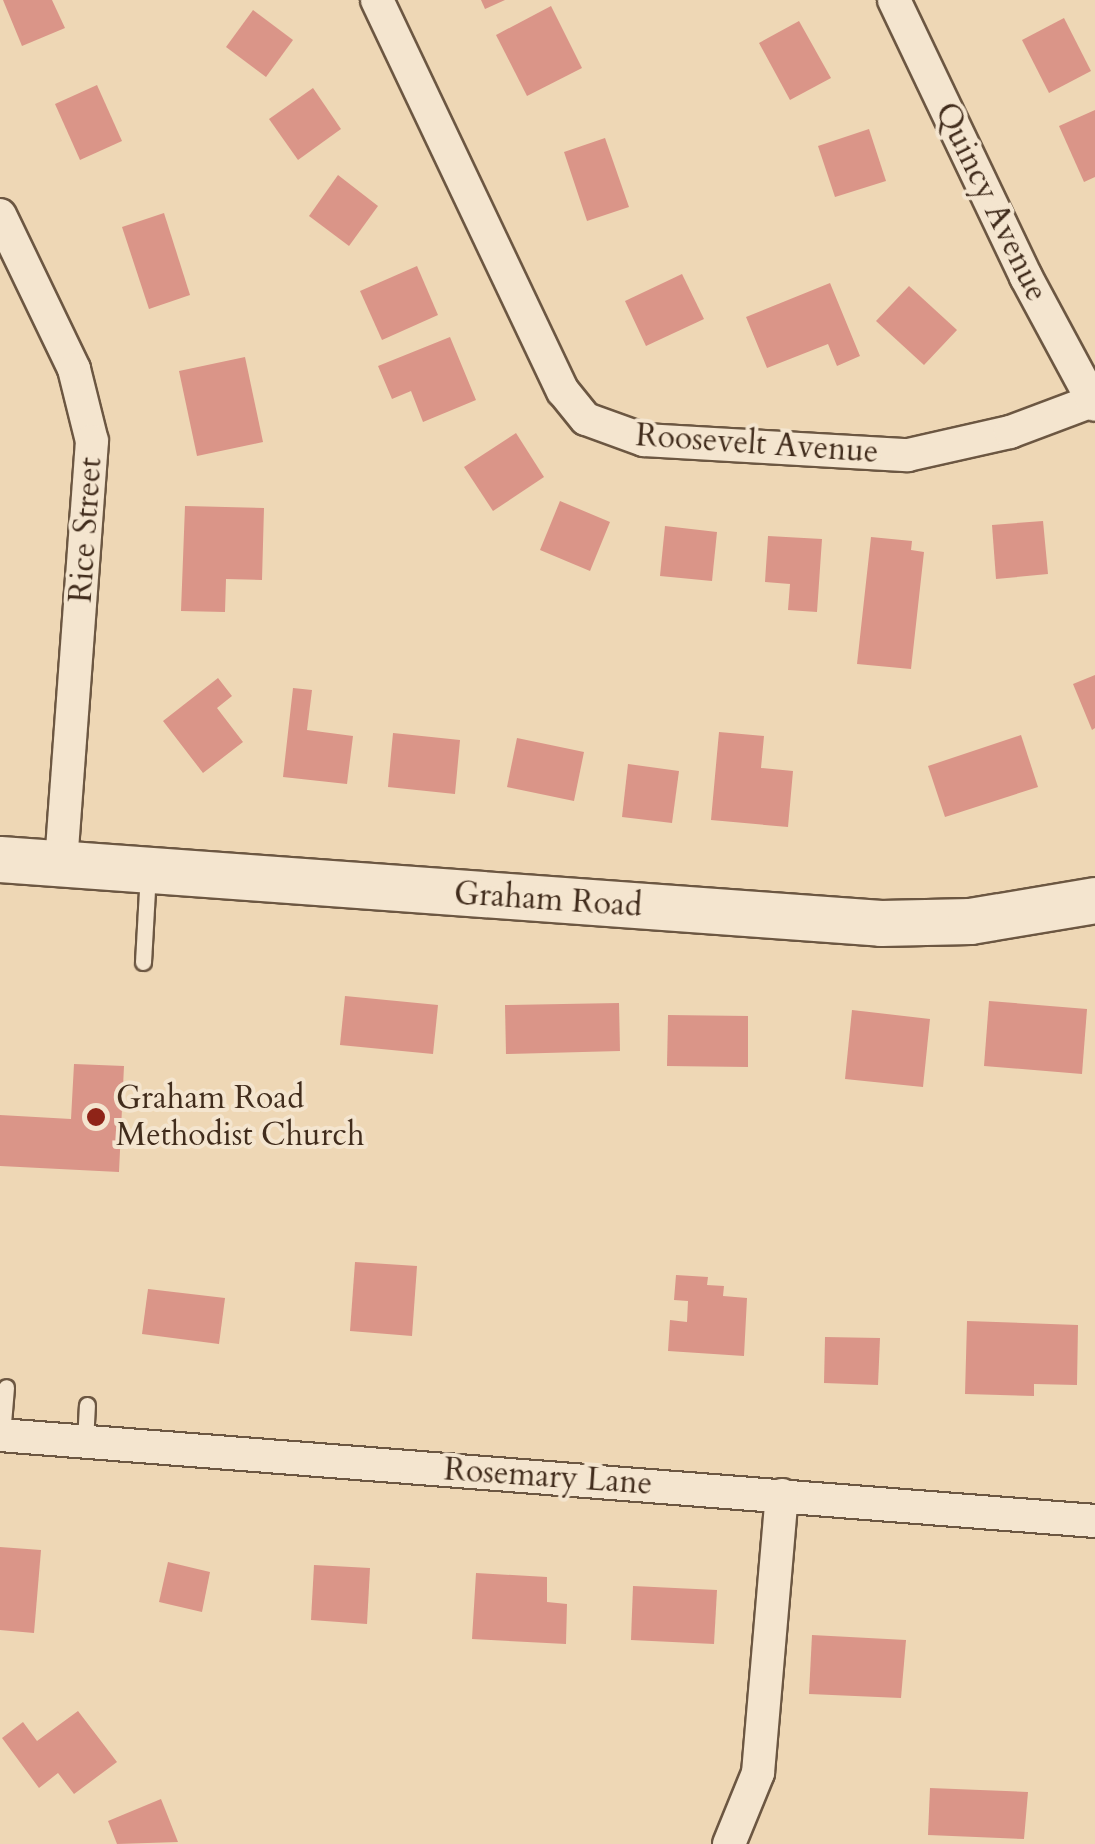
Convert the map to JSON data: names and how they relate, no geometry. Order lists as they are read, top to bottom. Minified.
{"streets":{"street":["Quincy Avenue","Roosevelt Avenue","Rice Street","Graham Road","Rosemary Lane"]},"crossings":[["Quincy Avenue","Roosevelt Avenue"],["Rice Street","Graham Road"]],"places":["Graham Road Methodist Church"]}
